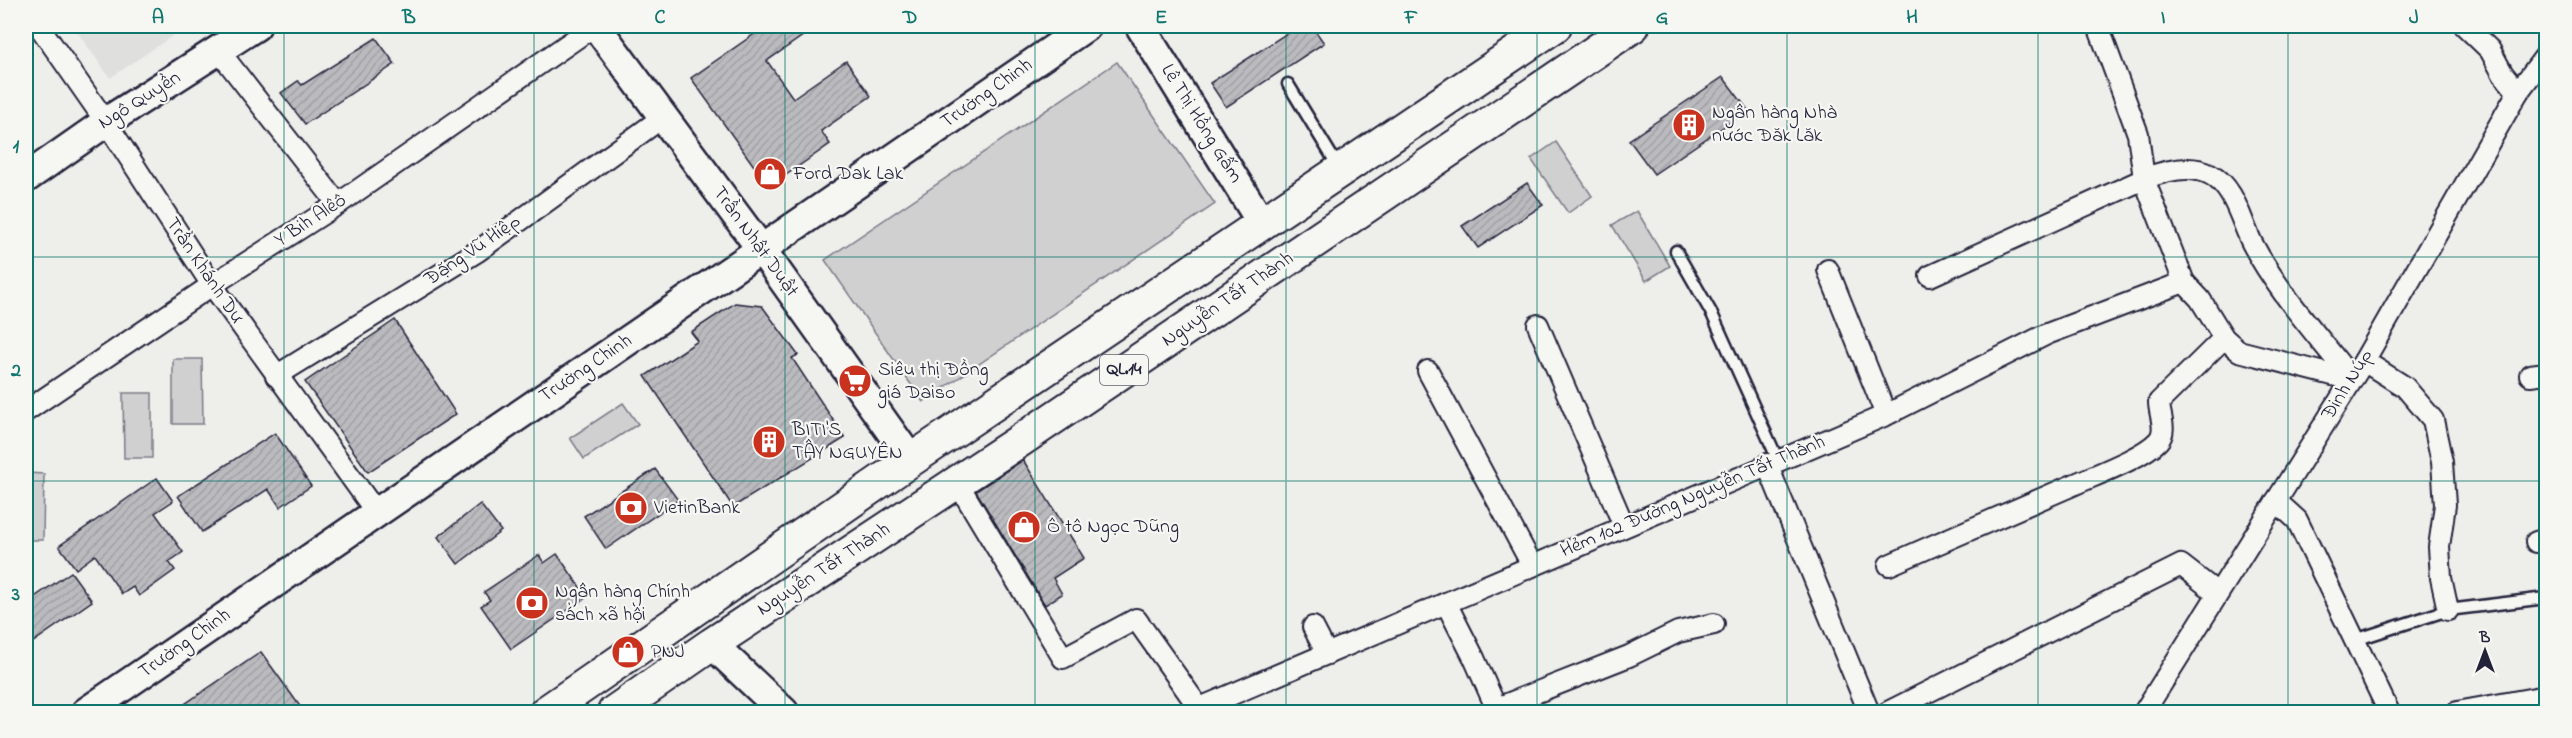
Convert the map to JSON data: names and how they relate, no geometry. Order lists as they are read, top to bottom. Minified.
{"streets":{"main road":["Nguyễn Tất Thành","QL.14"],"street":["Trường Chinh","Ngô Quyền","Lê Thị Hồng Gấm","Y Bih Alêô","Trần Nhật Duật","Đặng Vũ Hiệp","Trần Khánh Dư","Đinh Núp","Hẻm 102 Đường Nguyễn Tất Thành"]},"crossings":[["Trường Chinh","Trần Nhật Duật"],["Trường Chinh","Trần Khánh Dư"],["Ngô Quyền","Trần Khánh Dư"],["Lê Thị Hồng Gấm","Nguyễn Tất Thành"],["Y Bih Alêô","Trần Nhật Duật"],["Y Bih Alêô","Trần Khánh Dư"],["Trần Nhật Duật","Đặng Vũ Hiệp"],["Trần Nhật Duật","Nguyễn Tất Thành"],["Đặng Vũ Hiệp","Trần Khánh Dư"]],"places":{"building":["Ngân hàng Nhà nước Đăk Lăk","BITI'S TÂY NGUYÊN"],"shop":["Ford Dak Lak","Ô tô Ngọc Dũng","PNJ"],"supermarket":["Siêu thị Đồng giá Daiso"],"bank":["VietinBank","Ngân hàng Chính sách xã hội"]},"north":"top","grid":{"columns":["A","B","C","D","E","F","G","H","I","J"],"rows":["1","2","3"]}}
